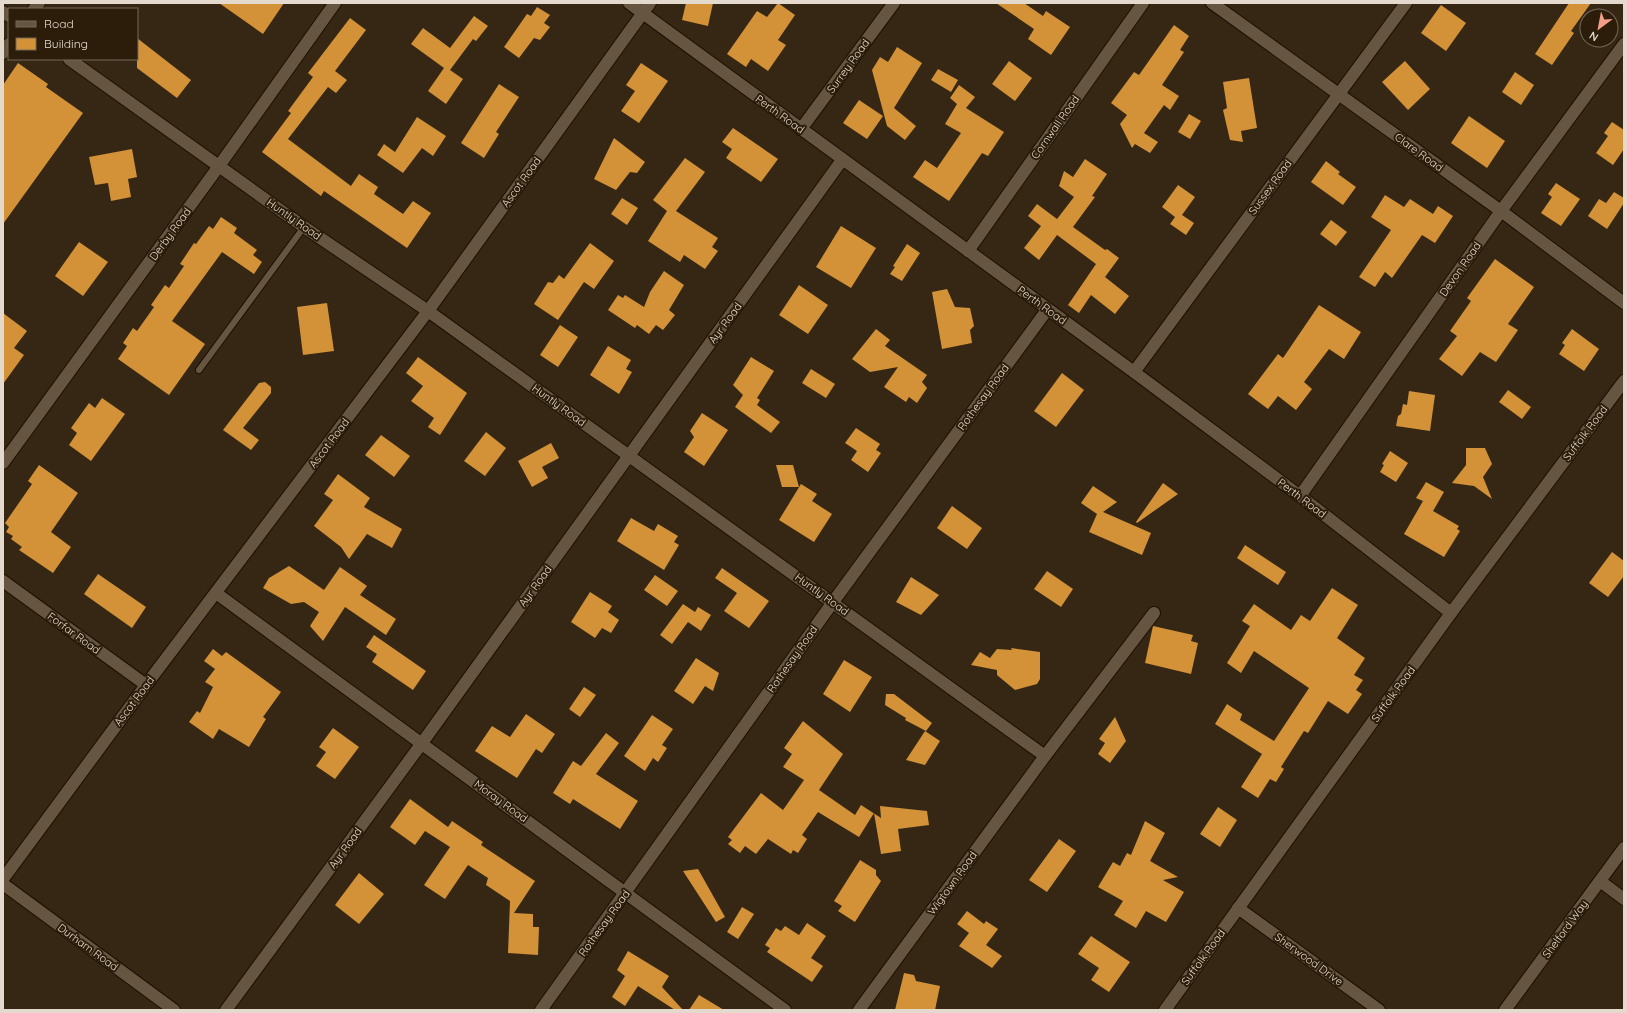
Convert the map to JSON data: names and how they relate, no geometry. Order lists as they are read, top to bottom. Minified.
{"streets":{"street":["Surrey Road","Perth Road","Cornwall Road","Clare Road","Ascot Road","Sussex Road","Huntly Road","Derby Road","Devon Road","Ayr Road","Rothesay Road","Suffolk Road","Forfar Road","Moray Road","Wigtown Road","Shelford Way","Durham Road","Sherwood Drive"]},"crossings":[["Surrey Road","Perth Road"],["Perth Road","Cornwall Road"],["Perth Road","Ascot Road"],["Perth Road","Sussex Road"],["Perth Road","Devon Road"],["Perth Road","Ayr Road"],["Perth Road","Rothesay Road"],["Perth Road","Suffolk Road"],["Clare Road","Sussex Road"],["Clare Road","Devon Road"],["Ascot Road","Huntly Road"],["Ascot Road","Forfar Road"],["Ascot Road","Moray Road"],["Huntly Road","Derby Road"],["Huntly Road","Ayr Road"],["Huntly Road","Rothesay Road"],["Huntly Road","Wigtown Road"],["Ayr Road","Moray Road"],["Rothesay Road","Moray Road"],["Suffolk Road","Sherwood Drive"]],"legend":["Road","Building"],"north":"bottom left"}
